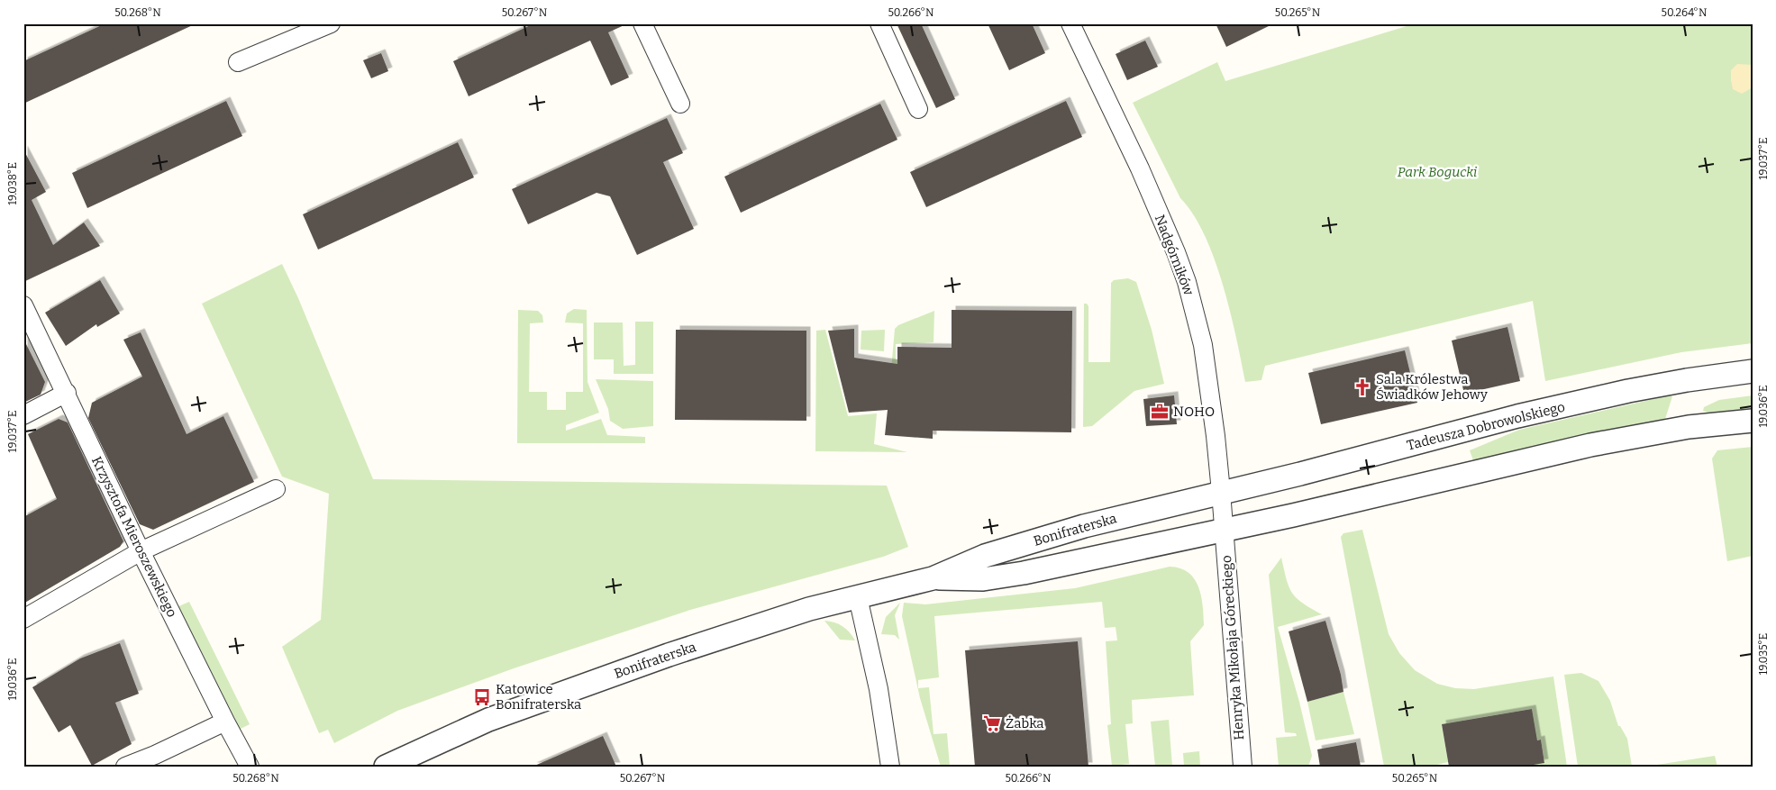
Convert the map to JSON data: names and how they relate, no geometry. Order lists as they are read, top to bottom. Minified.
{"streets":{"street":["Nadgórników","Tadeusza Dobrowolskiego","Bonifraterska","Krzysztofa Mieroszewskiego","Henryka Mikołaja Góreckiego"]},"crossings":[["Nadgórników","Tadeusza Dobrowolskiego"],["Nadgórników","Bonifraterska"],["Nadgórników","Henryka Mikołaja Góreckiego"],["Tadeusza Dobrowolskiego","Bonifraterska"],["Bonifraterska","Henryka Mikołaja Góreckiego"]],"parks":["Park Bogucki"],"places":{"church":["Sala Królestwa Świadków Jehowy"],"office":["NOHO"],"bus stop":["Katowice Bonifraterska"],"supermarket":["Żabka"]},"coordinates":["50.268°N","50.267°N","50.266°N","50.265°N","50.264°N","19.037°E","19.038°E","19.036°E","19.035°E"]}
